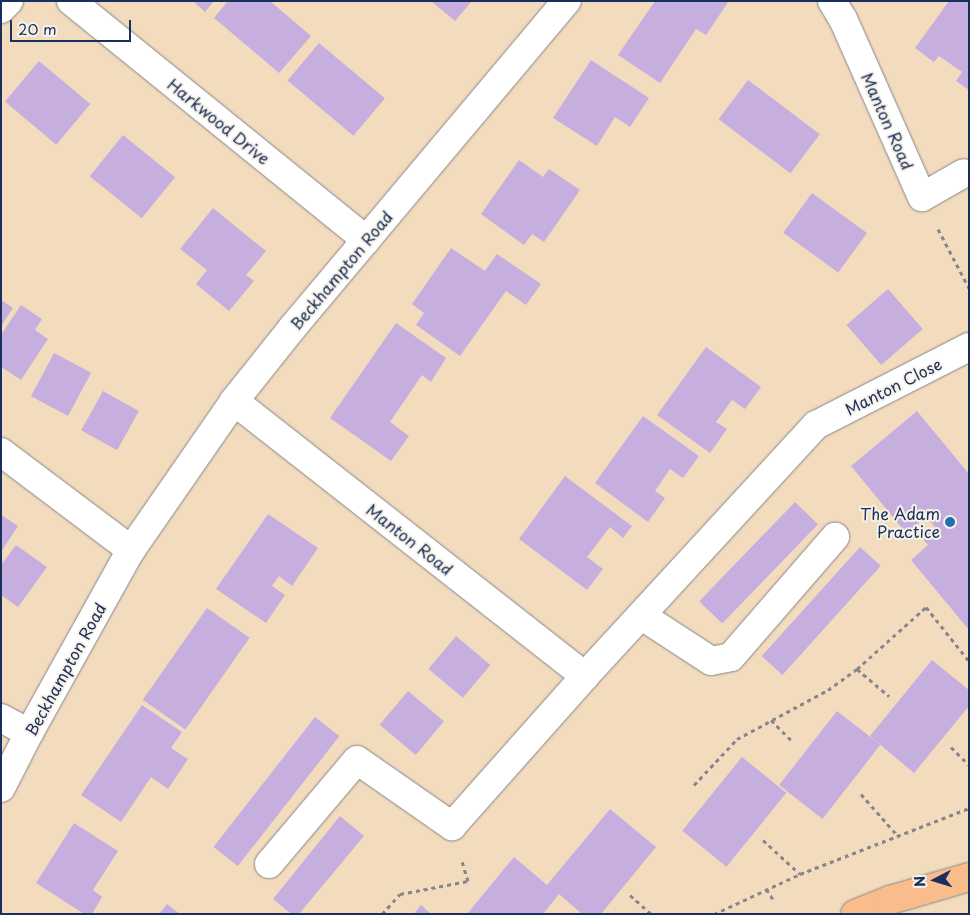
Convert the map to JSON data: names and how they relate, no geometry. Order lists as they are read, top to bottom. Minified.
{"streets":{"street":["Harkwood Drive","Manton Road","Beckhampton Road","Manton Close"]},"crossings":[["Harkwood Drive","Beckhampton Road"],["Manton Road","Beckhampton Road"]],"places":["The Adam Practice"],"scale_bar":"20 m","north":"left"}
